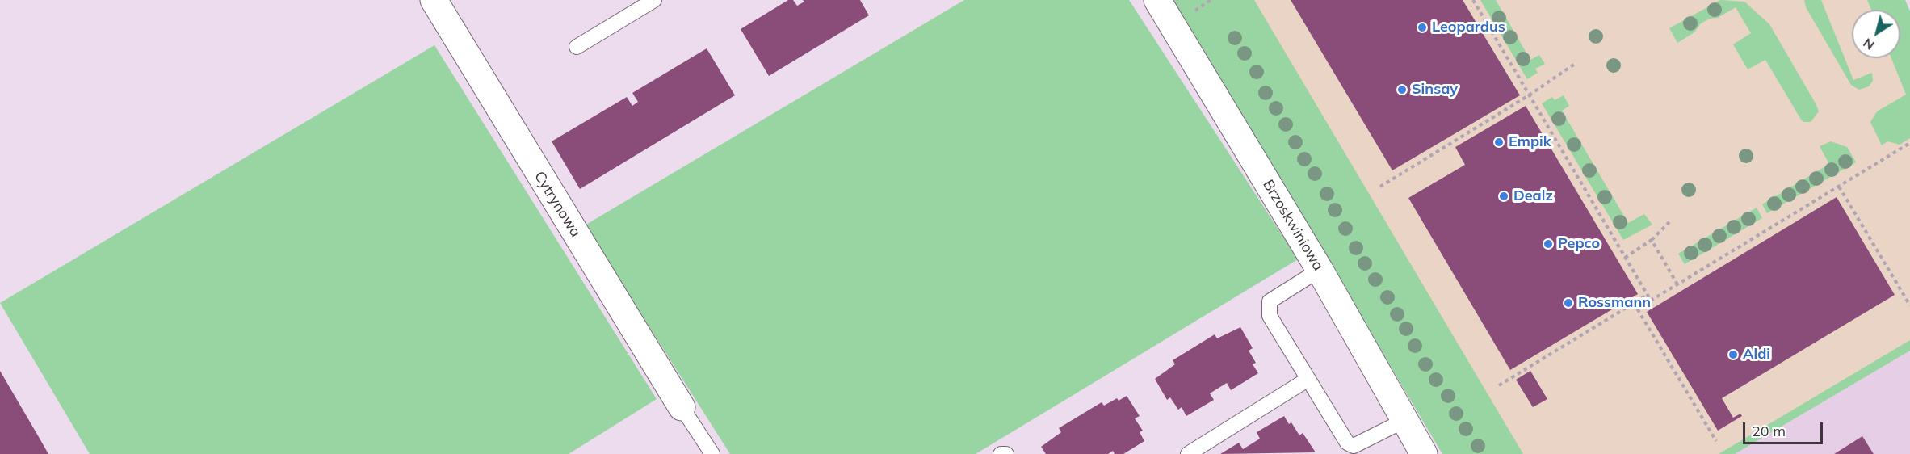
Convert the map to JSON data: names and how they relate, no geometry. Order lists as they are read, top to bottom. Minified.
{"streets":{"street":["Cytrynowa","Brzoskwiniowa"]},"places":["Leopardus","Sinsay","Empik","Dealz","Pepco","Rossmann","Aldi"],"scale_bar":"20 m","north":"bottom left"}
